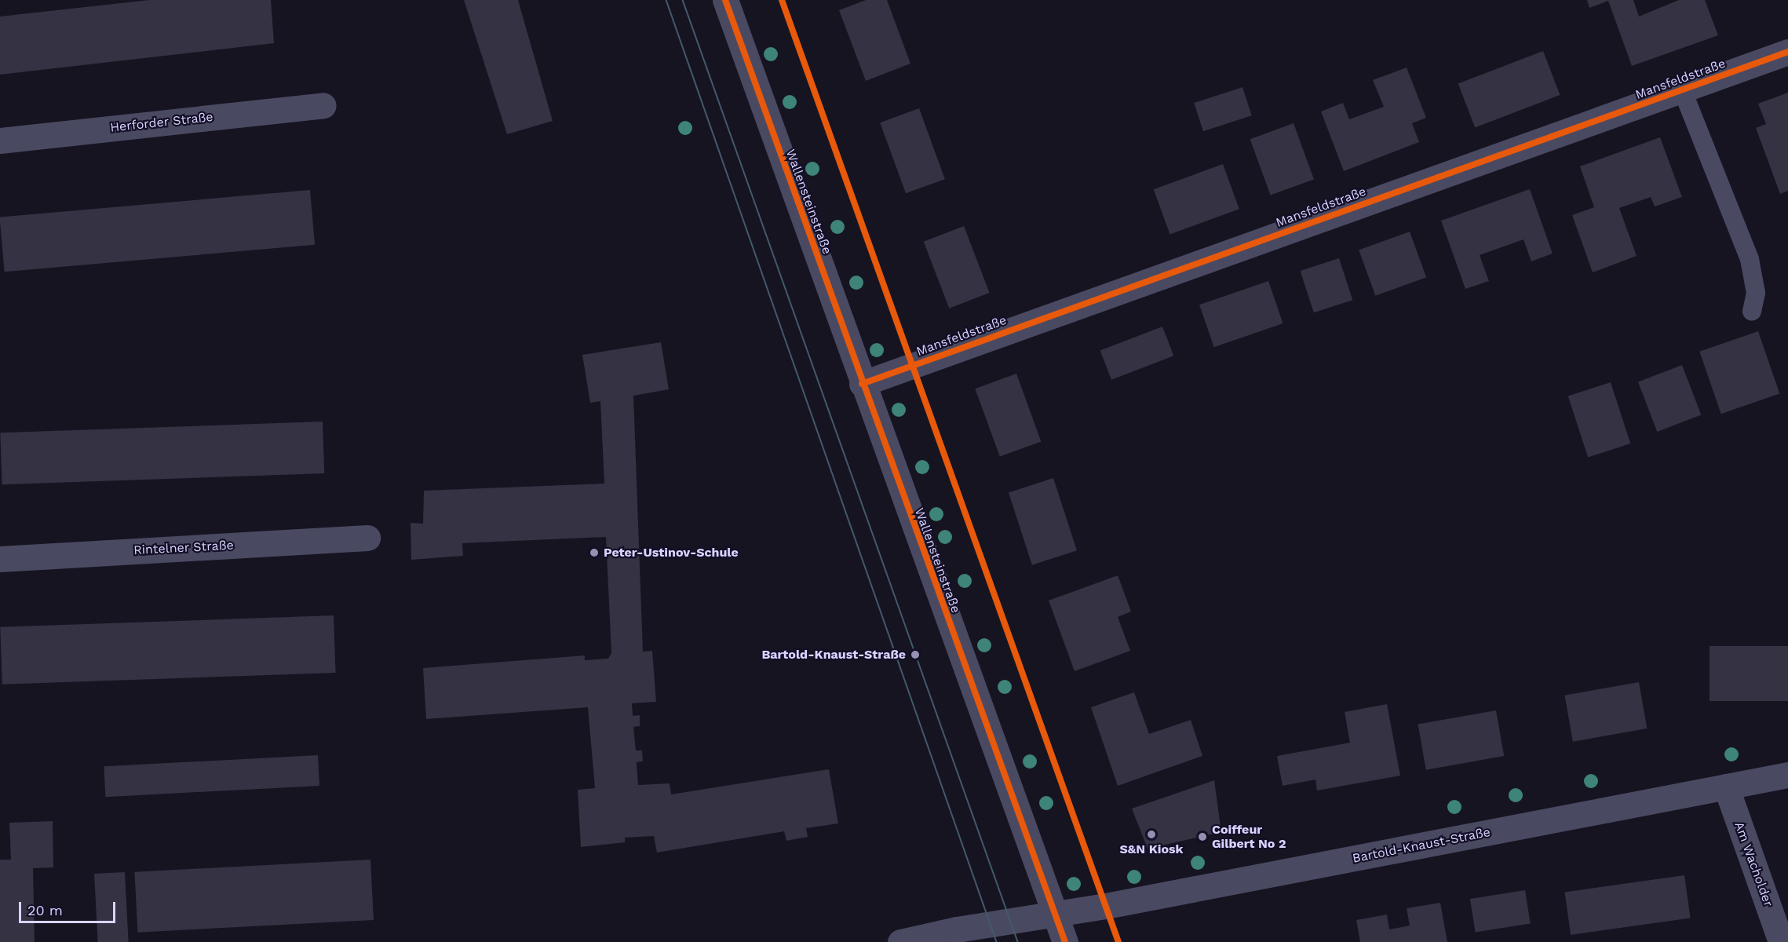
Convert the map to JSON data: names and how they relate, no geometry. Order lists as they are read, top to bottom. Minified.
{"streets":{"street":["Mansfeldstraße","Herforder Straße","Wallensteinstraße","Rintelner Straße","Bartold-Knaust-Straße","Am Wacholder"]},"crossings":[["Mansfeldstraße","Wallensteinstraße"],["Wallensteinstraße","Bartold-Knaust-Straße"],["Bartold-Knaust-Straße","Am Wacholder"]],"places":["Peter-Ustinov-Schule","Bartold-Knaust-Straße","S&N Kiosk","Coiffeur Gilbert No 2"],"scale_bar":"20 m"}
